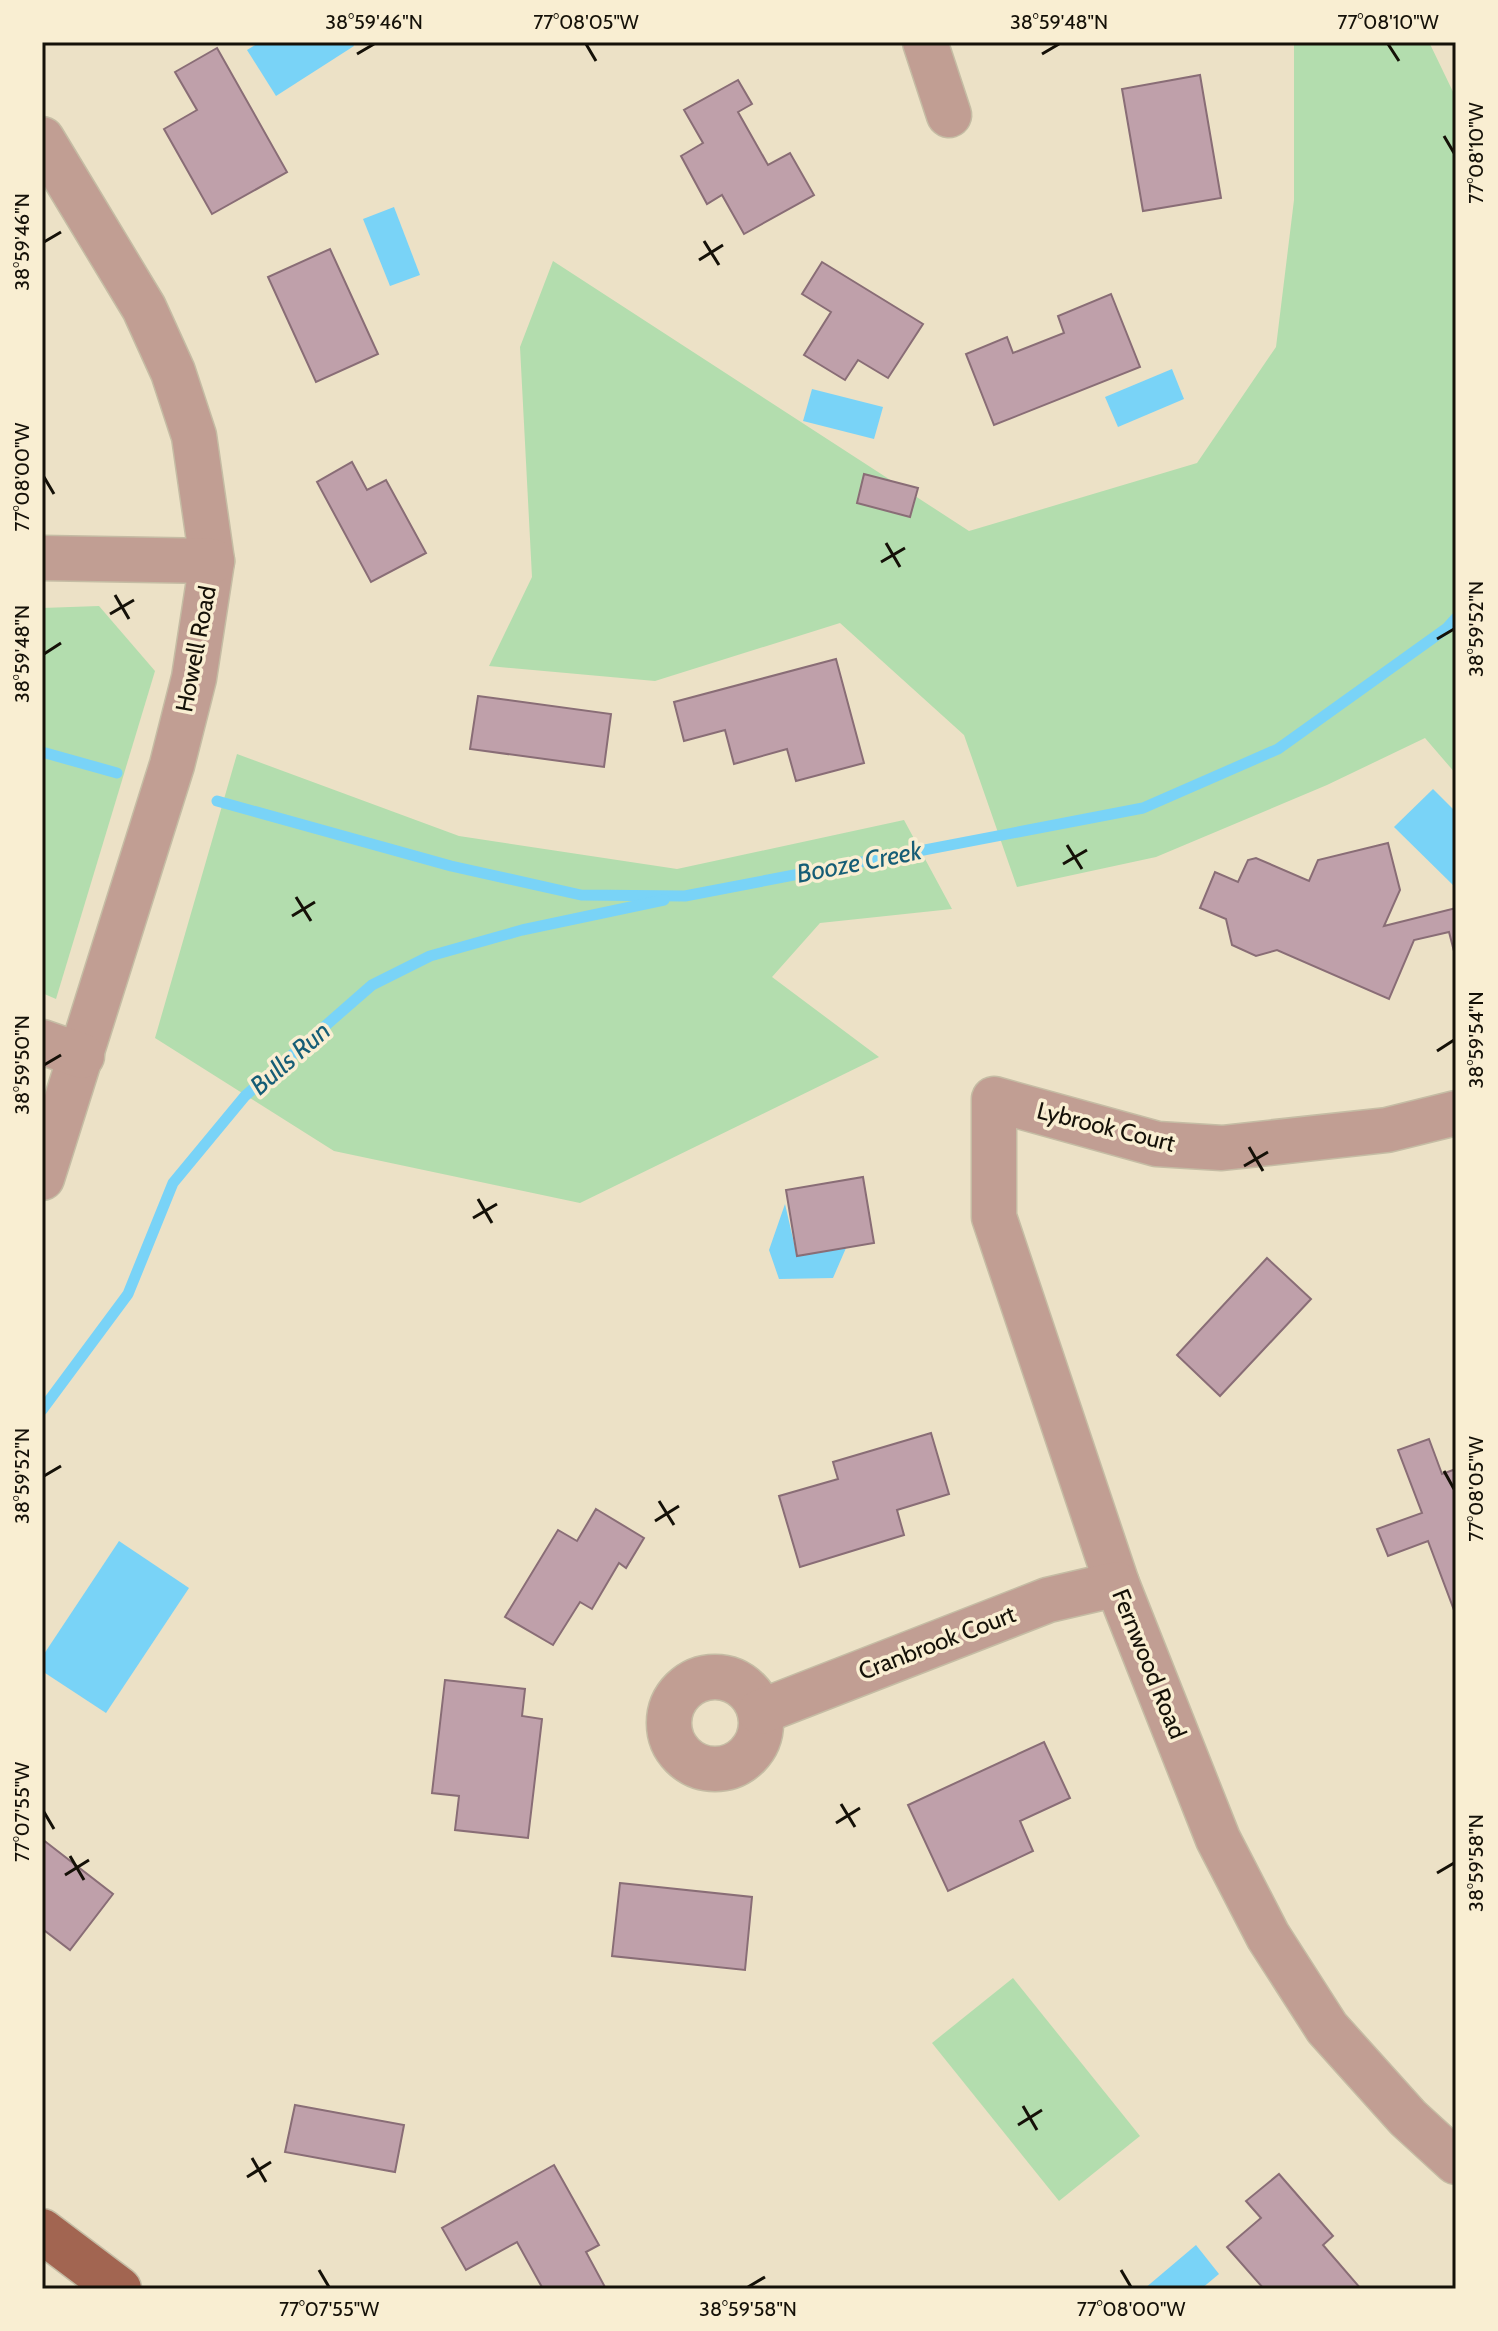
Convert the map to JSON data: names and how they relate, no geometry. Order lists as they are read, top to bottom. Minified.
{"streets":{"street":["Howell Road","Lybrook Court","Cranbrook Court","Fernwood Road"]},"crossings":[["Lybrook Court","Fernwood Road"],["Cranbrook Court","Fernwood Road"]],"water":["Booze Creek","Bulls Run"],"coordinates":["38°59'46\"N","77°08'05\"W","38°59'48\"N","77°08'10\"W","77°08'00\"W","38°59'52\"N","38°59'54\"N","38°59'50\"N","77°07'55\"W","38°59'58\"N"]}
